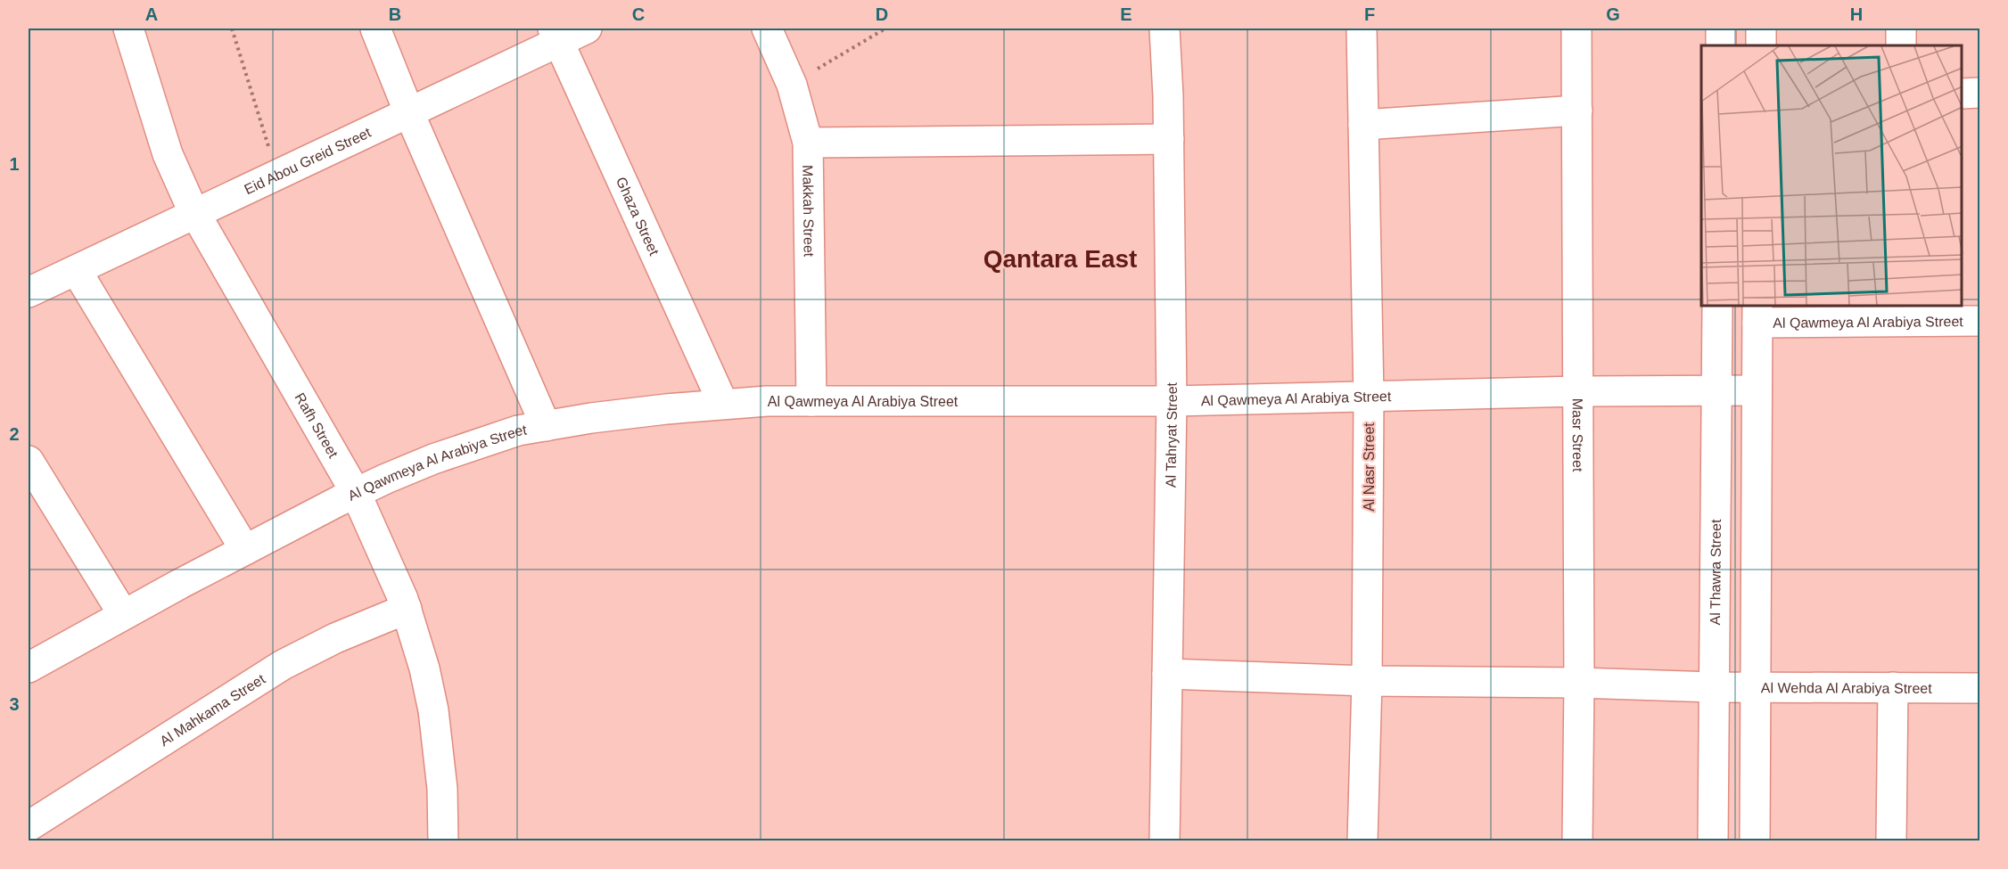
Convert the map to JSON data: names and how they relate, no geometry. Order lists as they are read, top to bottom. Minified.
{"streets":{"street":["Eid Abou Greid Street","Makkah Street","Ghaza Street","Al Qawmeya Al Arabiya Street","Rafh Street","Al Tahryat Street","Masr Street","Al Nasr Street","Al Thawra Street","Al Wehda Al Arabiya Street","Al Mahkama Street"]},"crossings":[["Eid Abou Greid Street","Ghaza Street"],["Eid Abou Greid Street","Rafh Street"],["Makkah Street","Al Qawmeya Al Arabiya Street"],["Ghaza Street","Al Qawmeya Al Arabiya Street"],["Al Qawmeya Al Arabiya Street","Rafh Street"],["Al Qawmeya Al Arabiya Street","Al Tahryat Street"],["Al Qawmeya Al Arabiya Street","Masr Street"],["Al Qawmeya Al Arabiya Street","Al Nasr Street"],["Al Qawmeya Al Arabiya Street","Al Thawra Street"],["Rafh Street","Al Mahkama Street"],["Al Tahryat Street","Al Wehda Al Arabiya Street"],["Masr Street","Al Wehda Al Arabiya Street"],["Al Nasr Street","Al Wehda Al Arabiya Street"],["Al Thawra Street","Al Wehda Al Arabiya Street"]],"districts":["Qantara East"],"grid":{"columns":["A","B","C","D","E","F","G","H"],"rows":["1","2","3"]}}
